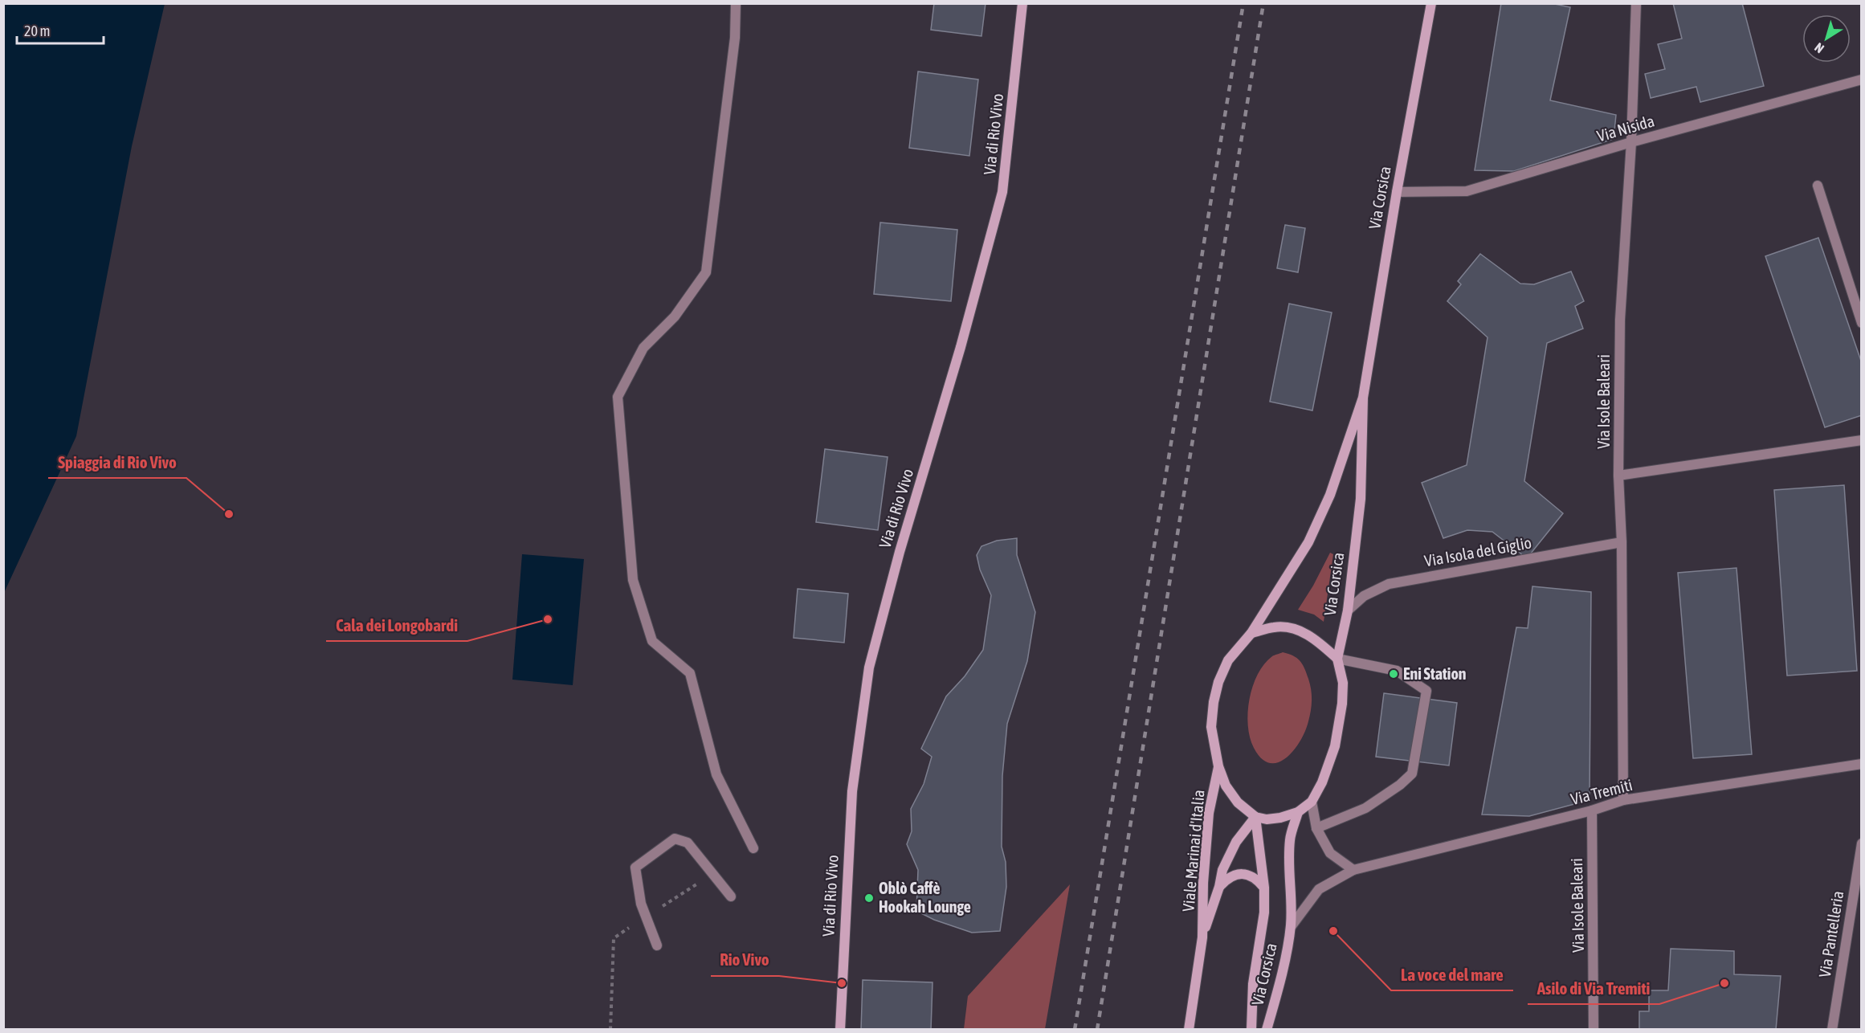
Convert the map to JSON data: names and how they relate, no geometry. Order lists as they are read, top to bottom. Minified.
{"streets":{"main road":["Via di Rio Vivo","Via Corsica","Viale Marinai d'Italia"],"street":["Via Nisida","Via Isole Baleari","Via Isola del Giglio","Via Tremiti","Via Pantelleria"]},"crossings":[["Via Nisida","Via Corsica"],["Via Nisida","Via Isole Baleari"],["Via Corsica","Via Isola del Giglio"],["Via Corsica","Via Tremiti"],["Via Corsica","Viale Marinai d'Italia"],["Via Isole Baleari","Via Isola del Giglio"],["Via Isole Baleari","Via Tremiti"]],"places":["Spiaggia di Rio Vivo","Cala dei Longobardi","Eni Station","Oblò Caffè Hookah Lounge","La voce del mare","Rio Vivo","Asilo di Via Tremiti"],"scale_bar":"20 m","north":"bottom left"}
